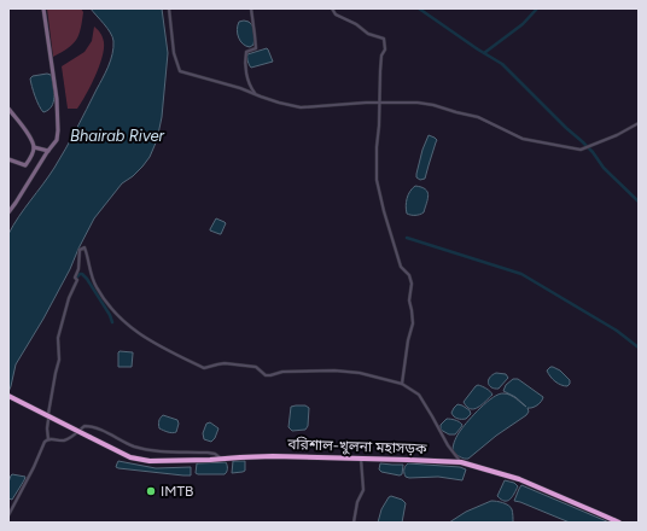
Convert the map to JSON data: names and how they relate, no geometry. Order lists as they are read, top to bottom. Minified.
{"streets":{"highway":["বরিশাল-খুলনা মহাসড়ক"]},"water":["Bhairab River"],"places":["IMTB"]}
